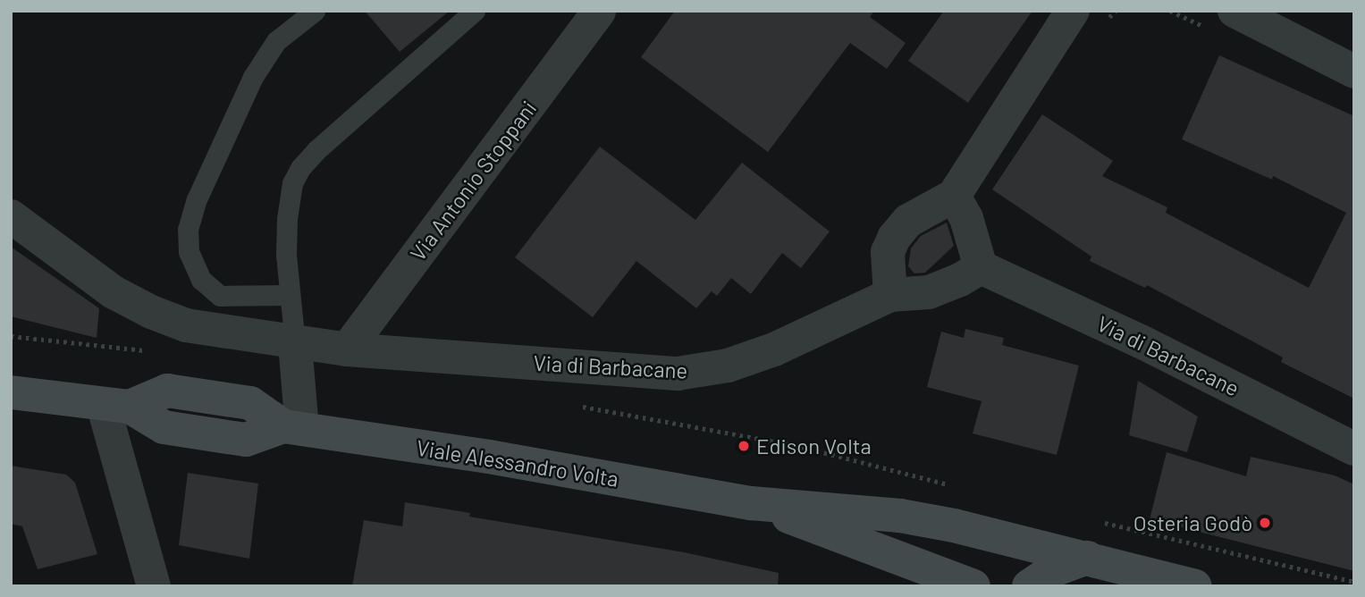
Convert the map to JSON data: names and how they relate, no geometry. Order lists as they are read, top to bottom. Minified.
{"streets":{"main road":["Viale Alessandro Volta"],"street":["Via Antonio Stoppani","Via di Barbacane"]},"crossings":[["Via Antonio Stoppani","Via di Barbacane"]],"places":["Edison Volta","Osteria Godò"]}
